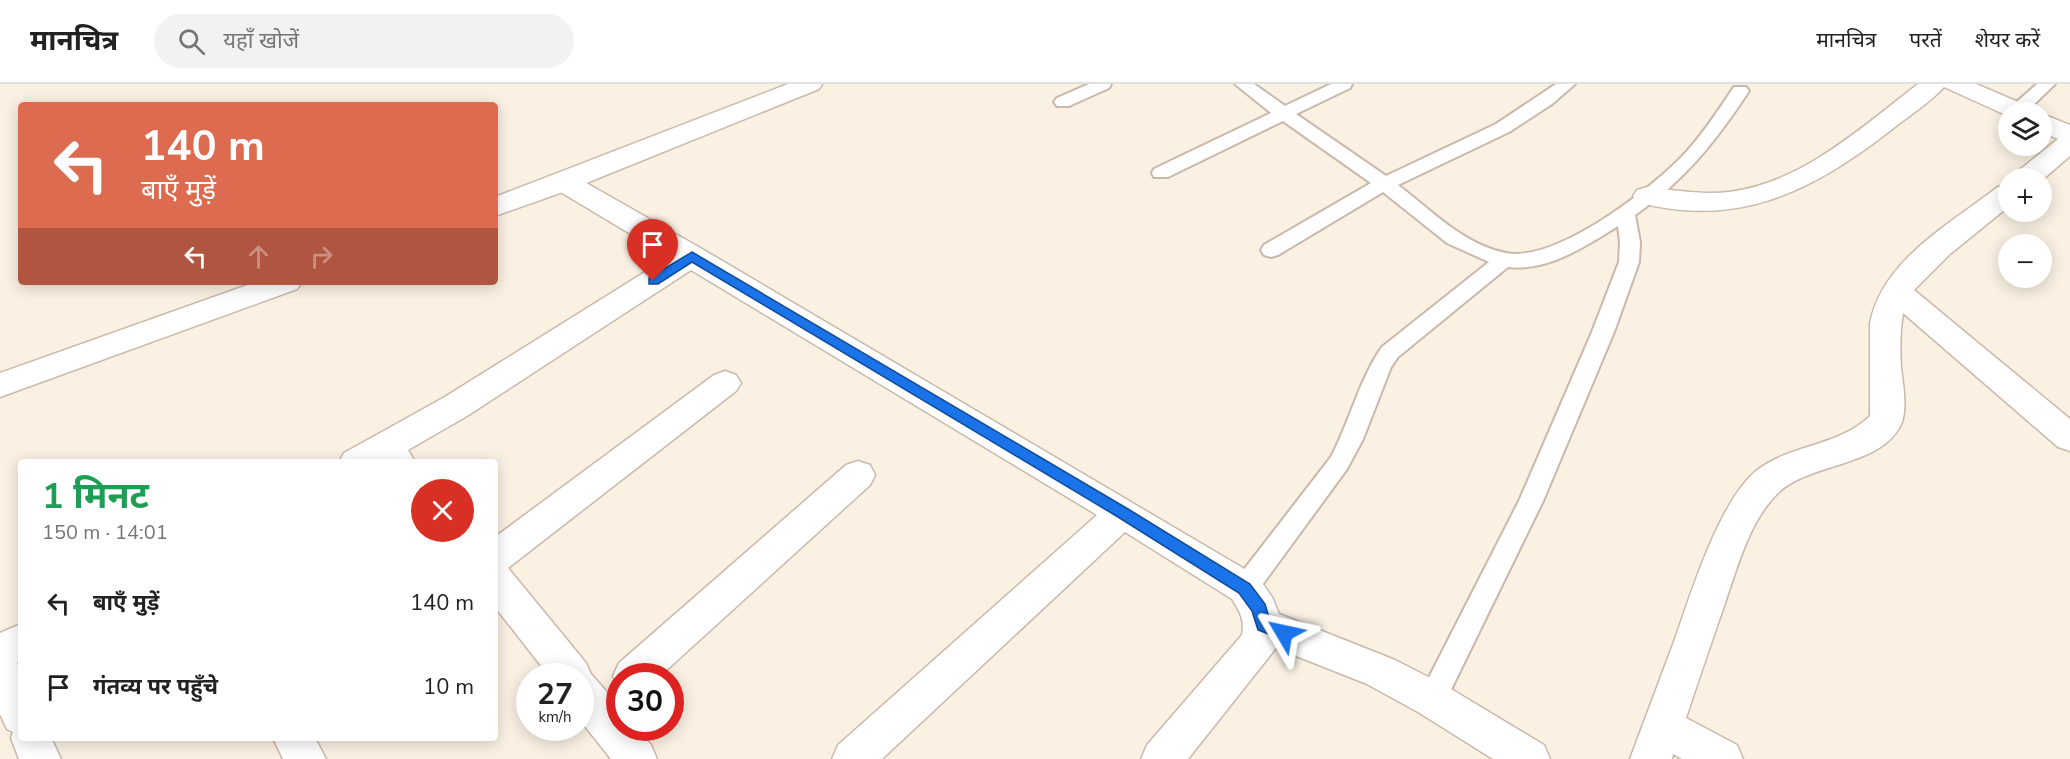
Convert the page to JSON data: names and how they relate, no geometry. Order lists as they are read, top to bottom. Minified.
{"page":{"header":"मानचित्र","search":"यहाँ खोजें","nav":["मानचित्र","परतें","शेयर करें"],"map_buttons":["+","−"],"turn":["140 m","बाएँ मुड़ें"],"heading":["1 मिनट","150 m · 14:01"],"list":[{"name":"बाएँ मुड़ें","value":"140 m"},{"name":"गंतव्य पर पहुँचे","value":"10 m"}],"speed":"27 km/h","limit":"30"}}
